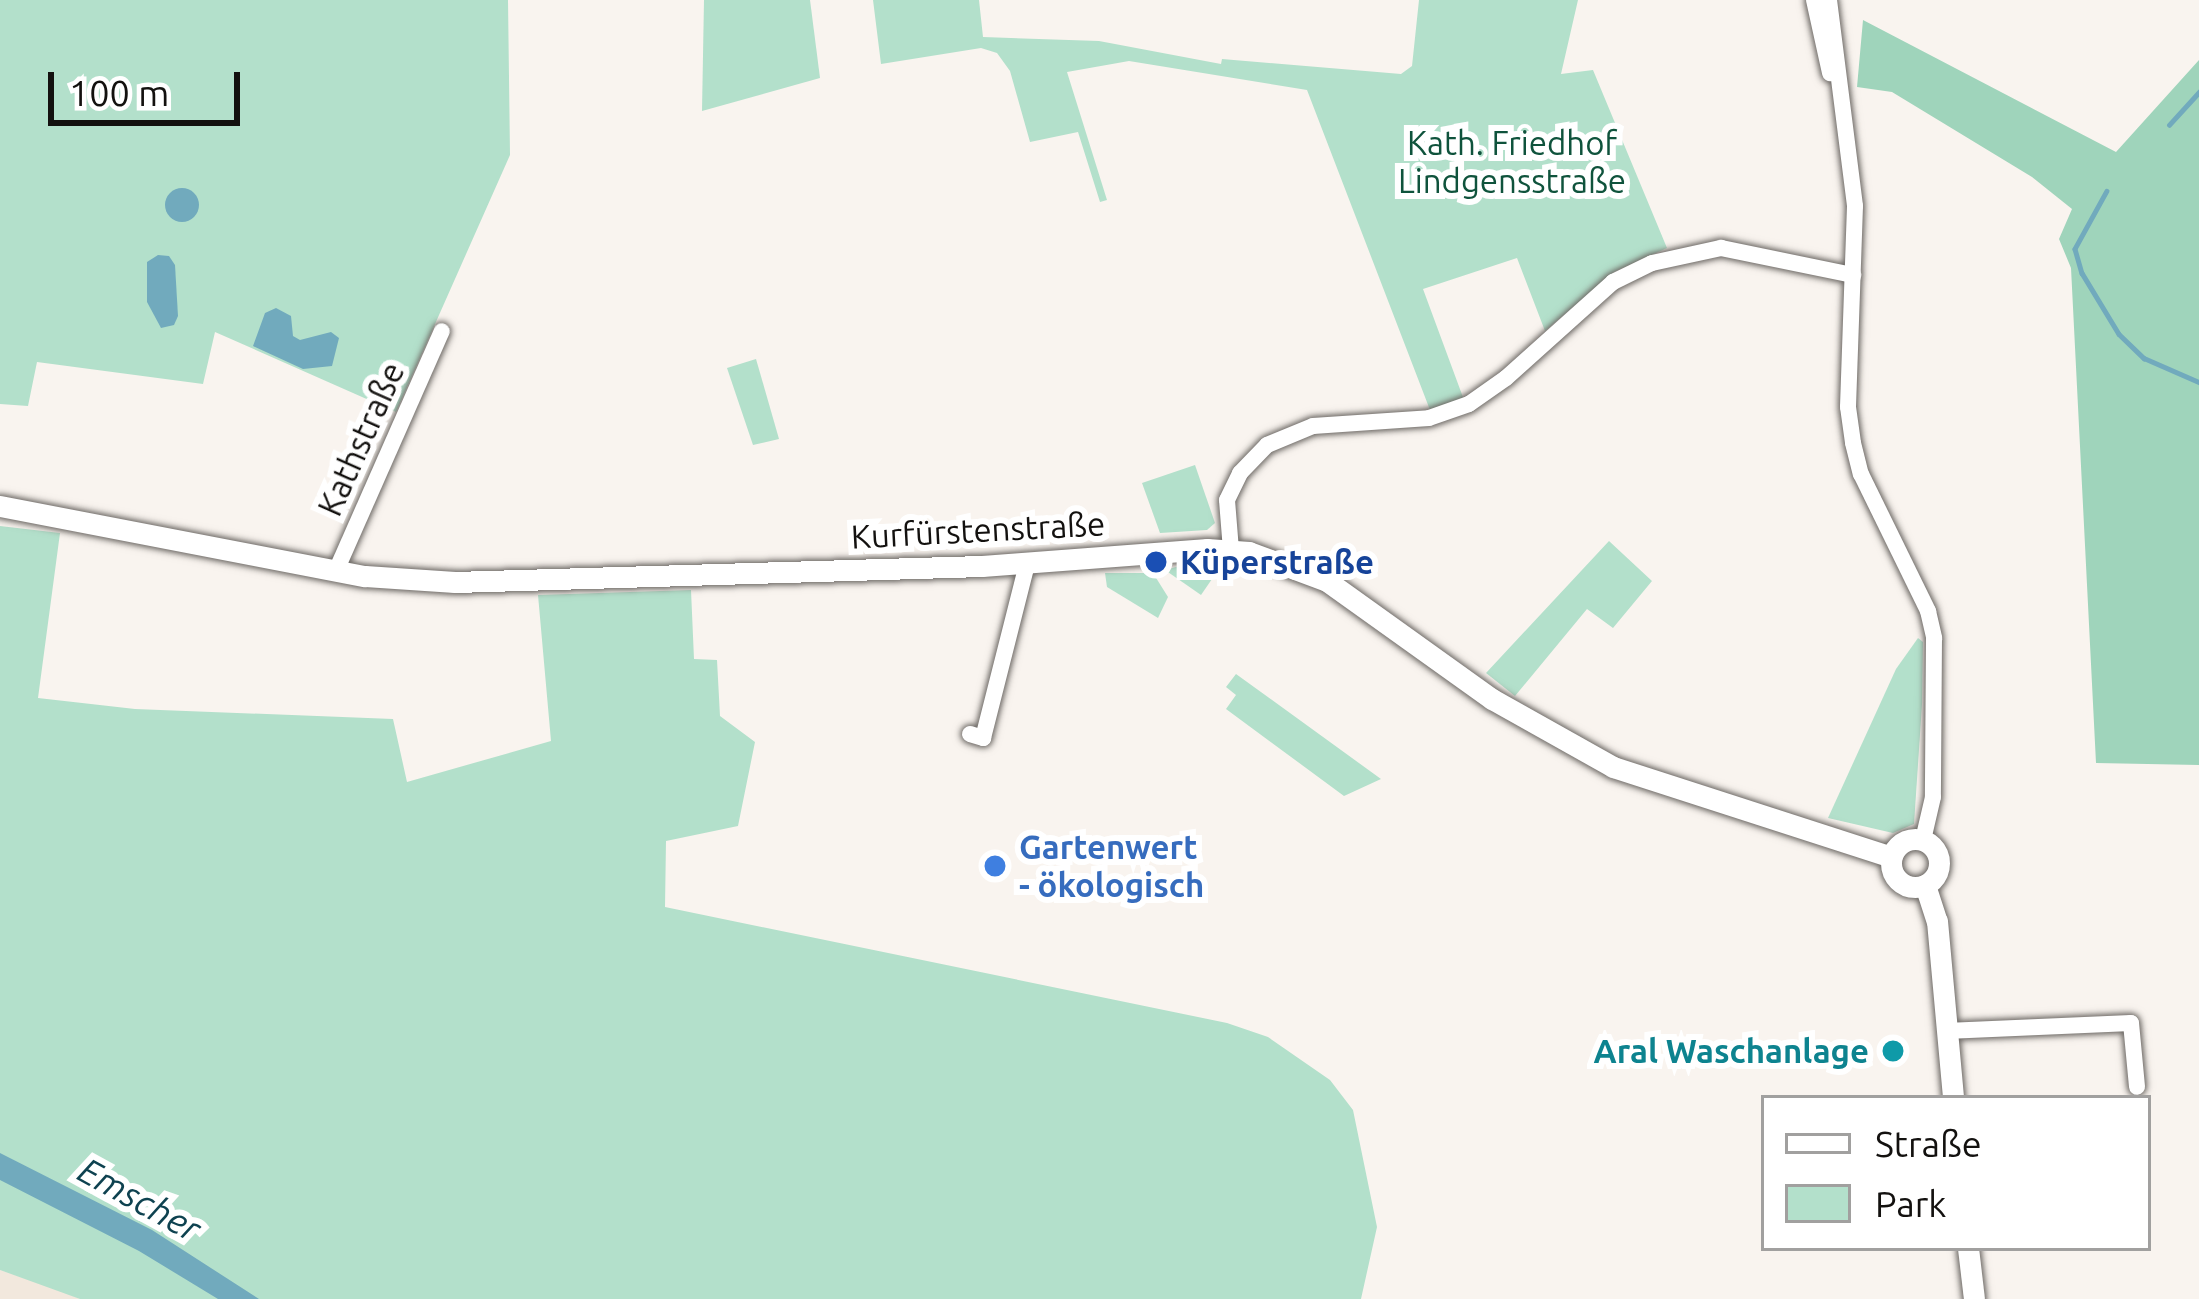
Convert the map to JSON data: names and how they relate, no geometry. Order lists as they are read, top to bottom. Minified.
{"streets":{"main road":["Kurfürstenstraße"],"street":["Kathstraße"]},"crossings":[["Kathstraße","Kurfürstenstraße"]],"water":["Emscher"],"parks":["Kath. Friedhof Lindgensstraße"],"places":["Küperstraße","Gartenwert - ökologisch","Aral Waschanlage"],"legend":["Straße","Park"],"scale_bar":"100 m"}
